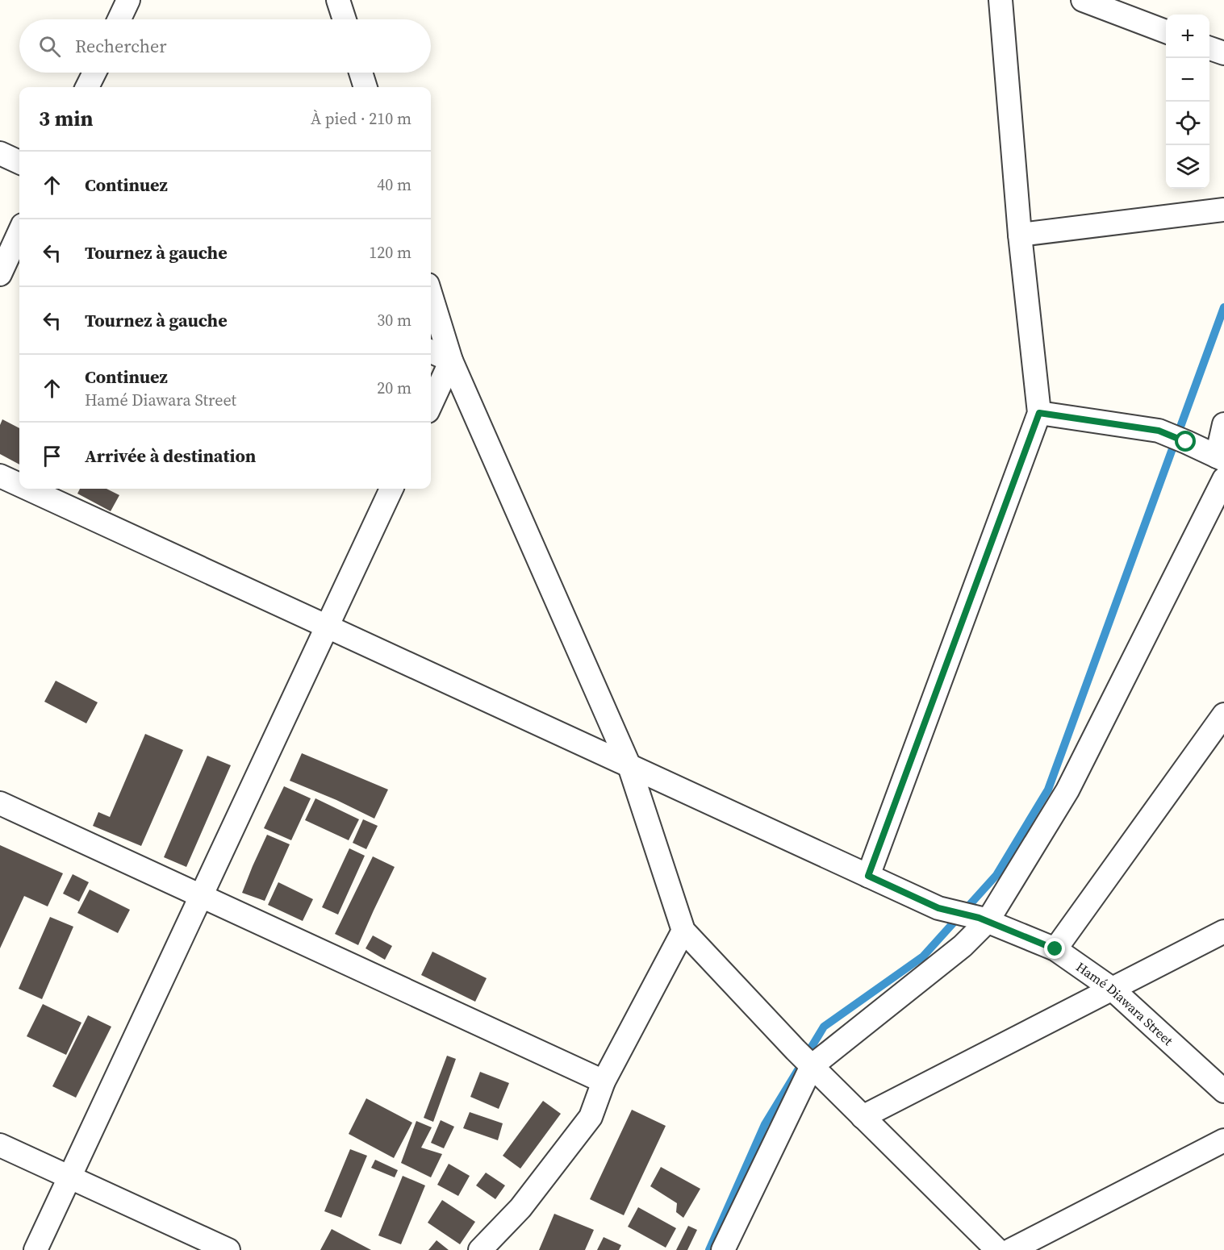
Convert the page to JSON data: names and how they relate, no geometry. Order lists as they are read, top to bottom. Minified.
{"streets":{"street":["Hamé Diawara Street"]},"page":{"map_buttons":["+","−"],"search":"Rechercher","heading":["3 min","À pied · 210 m"],"list":[["Continuez","40 m"],["Tournez à gauche","120 m"],["Tournez à gauche","30 m"],["Continuez","Hamé Diawara Street","20 m"],"Arrivée à destination"]}}
